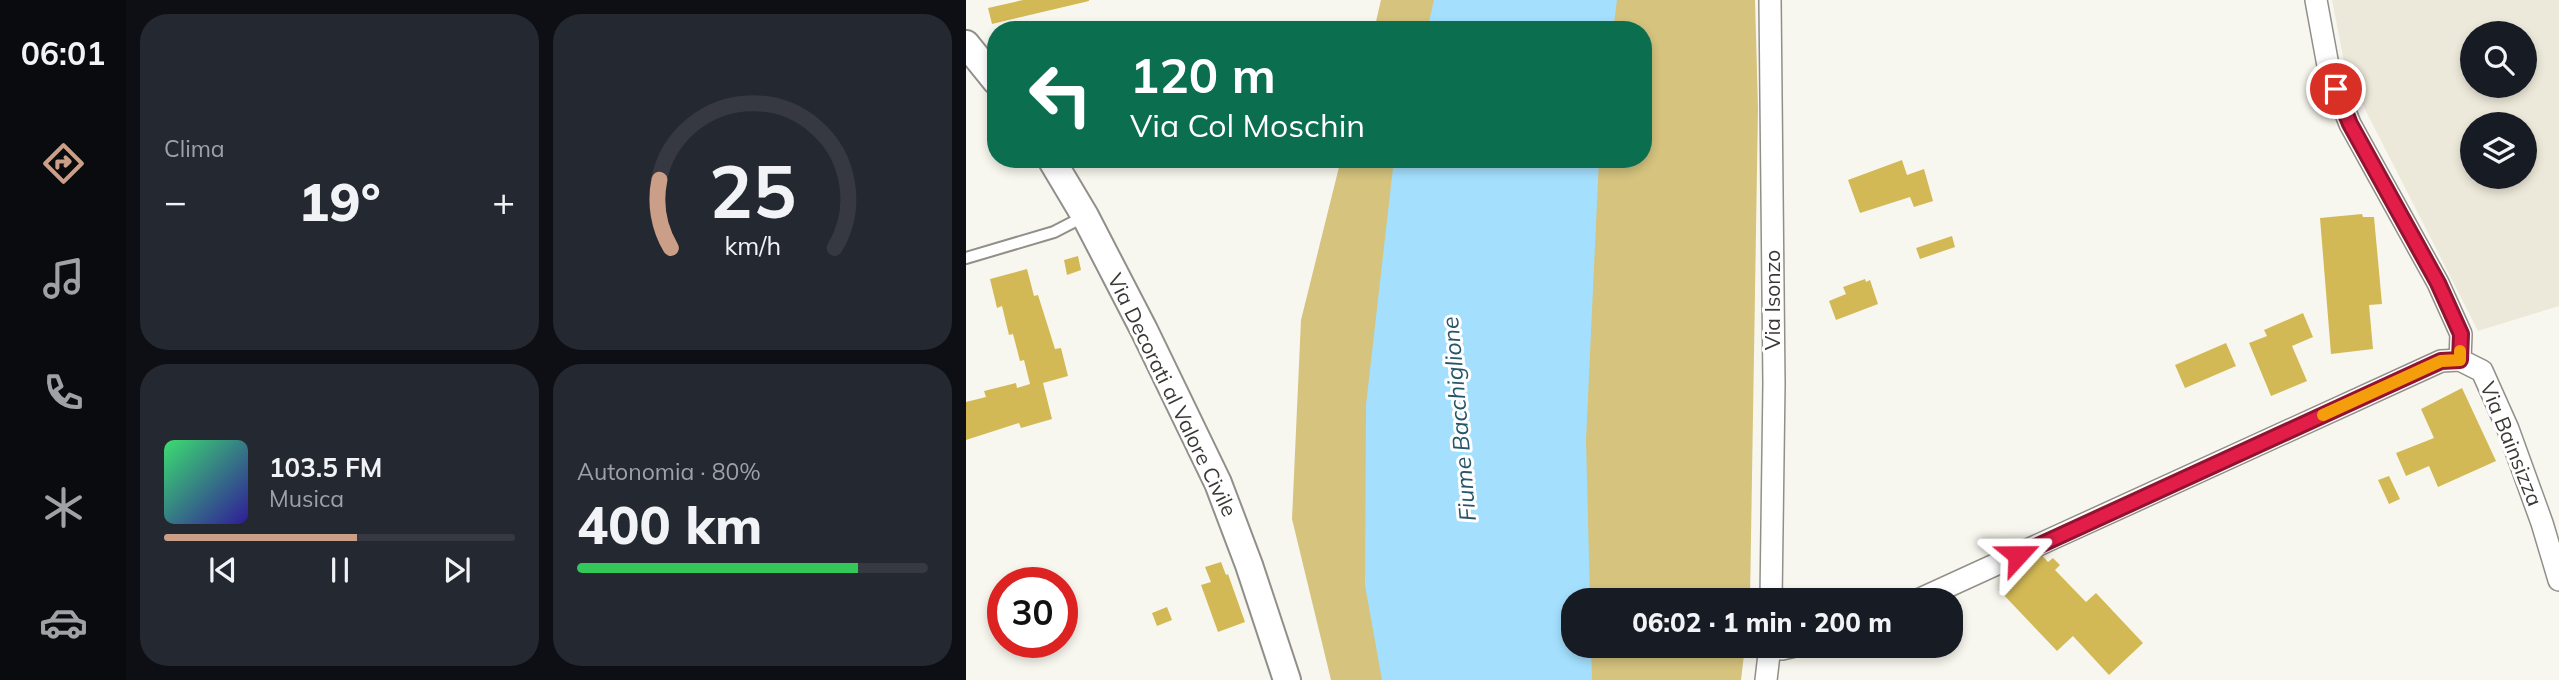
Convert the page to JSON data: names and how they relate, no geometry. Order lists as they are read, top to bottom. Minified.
{"streets":{"street":["Via Isonzo","Via Decorati al Valore Civile","Via Bainsizza"]},"water":["Fiume Bacchiglione"],"page":{"tabs":"06:01","tile":["Clima",["Autonomia · 80%","400 km"]],"turn":["120 m","Via Col Moschin"],"heat":["−","19°","+"],"song":["103.5 FM","Musica"],"limit":"30","trip":"06:02 · 1 min · 200 m","gauge":["25","km/h"]}}
